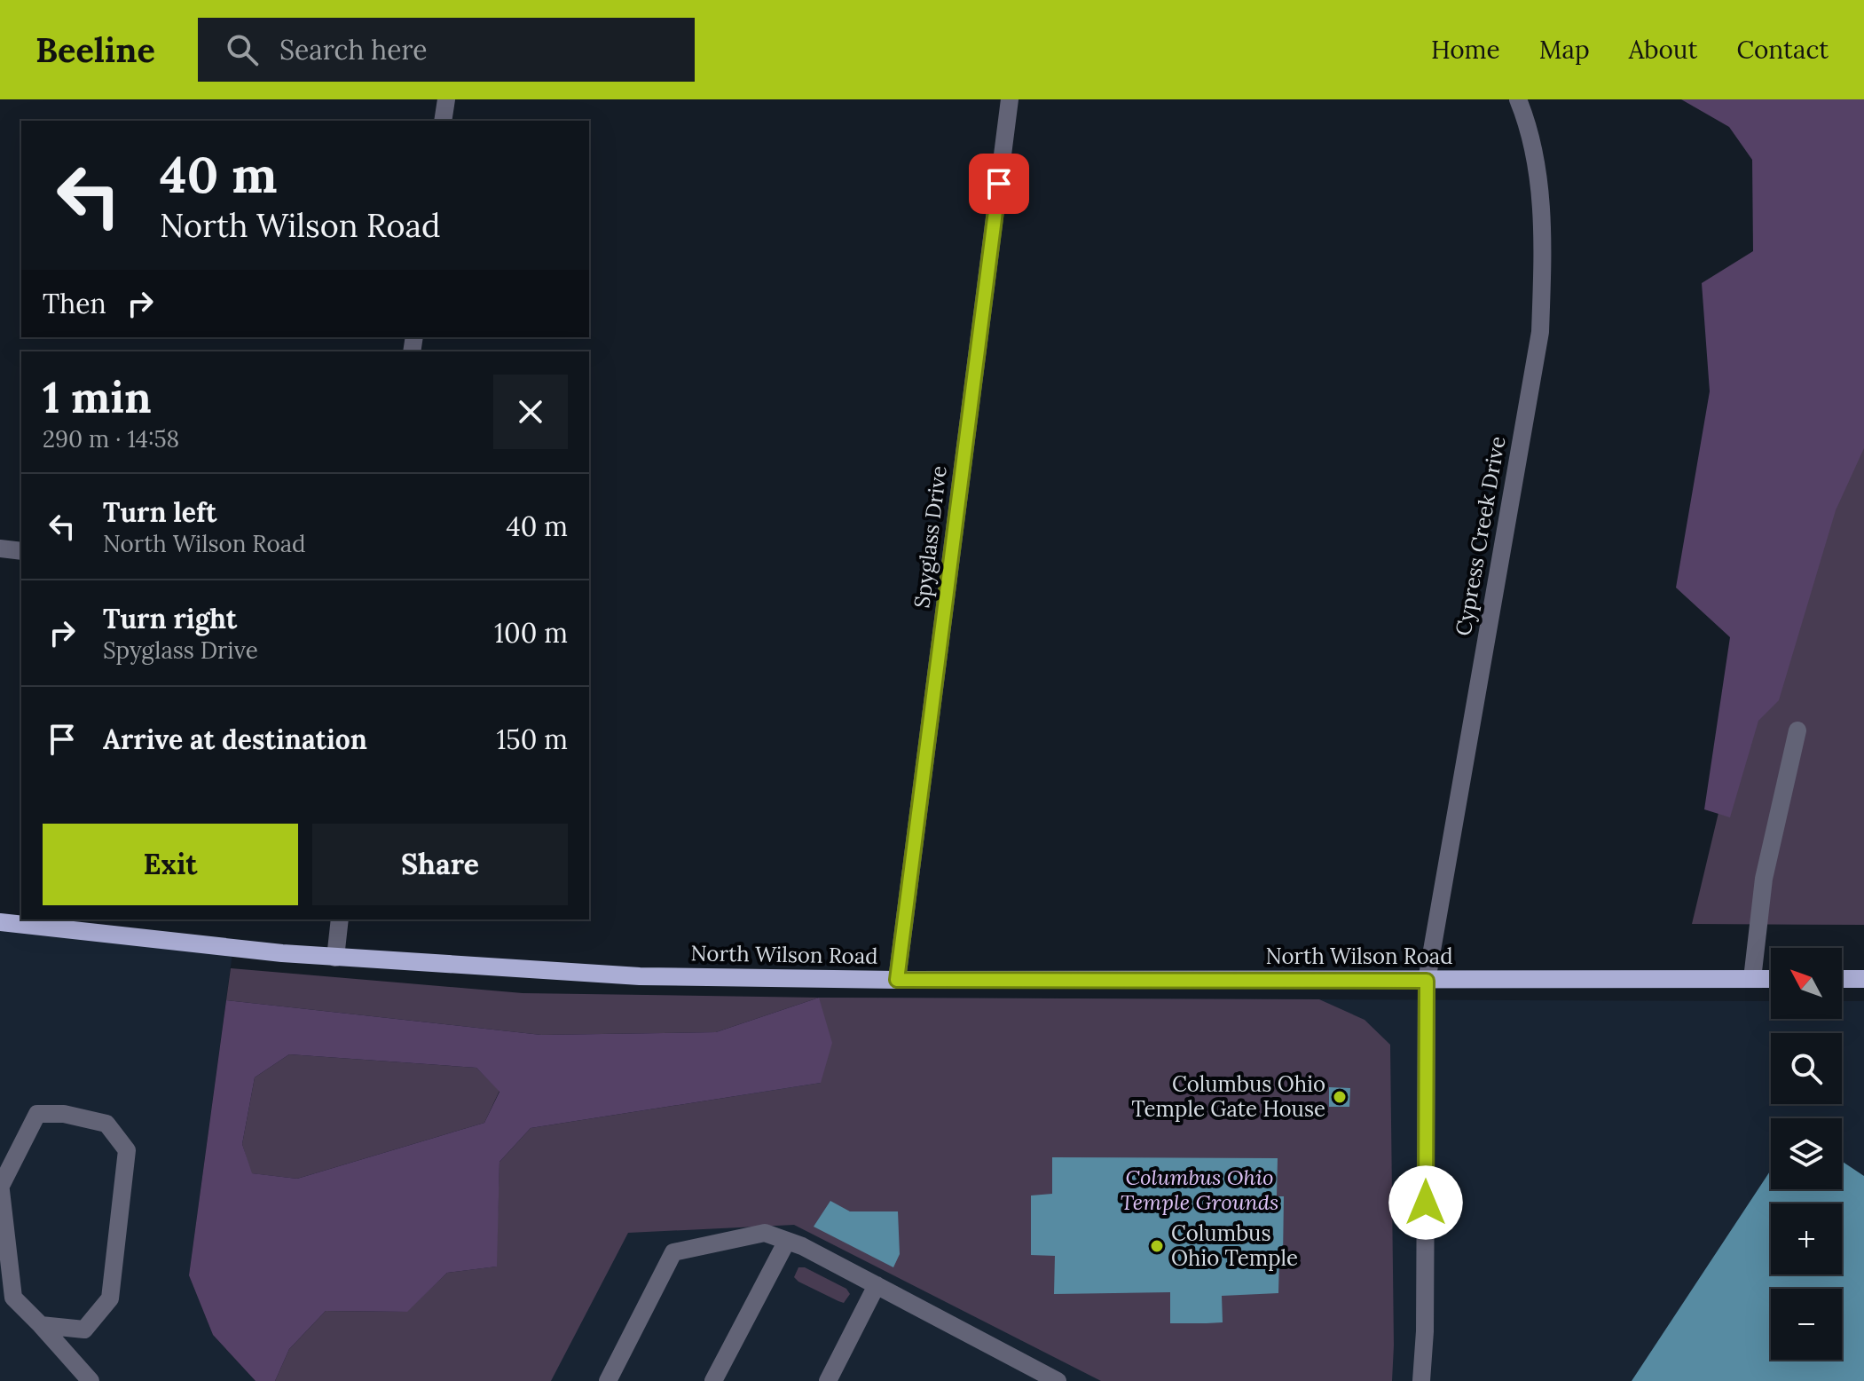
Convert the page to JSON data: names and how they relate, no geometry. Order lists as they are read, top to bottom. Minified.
{"streets":{"main road":["North Wilson Road"],"street":["Cypress Creek Drive","Spyglass Drive"]},"crossings":[["Cypress Creek Drive","North Wilson Road"],["Spyglass Drive","North Wilson Road"]],"parks":["Columbus Ohio Temple Grounds"],"places":["Columbus Ohio Temple Gate House","Columbus Ohio Temple"],"north":"top left","page":{"header":"Beeline","search":"Search here","nav":["Home","Map","About","Contact"],"turn":["40 m","North Wilson Road"],"then":"Then","heading":["1 min","290 m · 14:58"],"list":[{"name":"Turn left","note":"North Wilson Road","value":"40 m"},{"name":"Turn right","note":"Spyglass Drive","value":"100 m"},{"name":"Arrive at destination","value":"150 m"}],"buttons":["Exit","Share"],"map_buttons":["+","−"]}}
